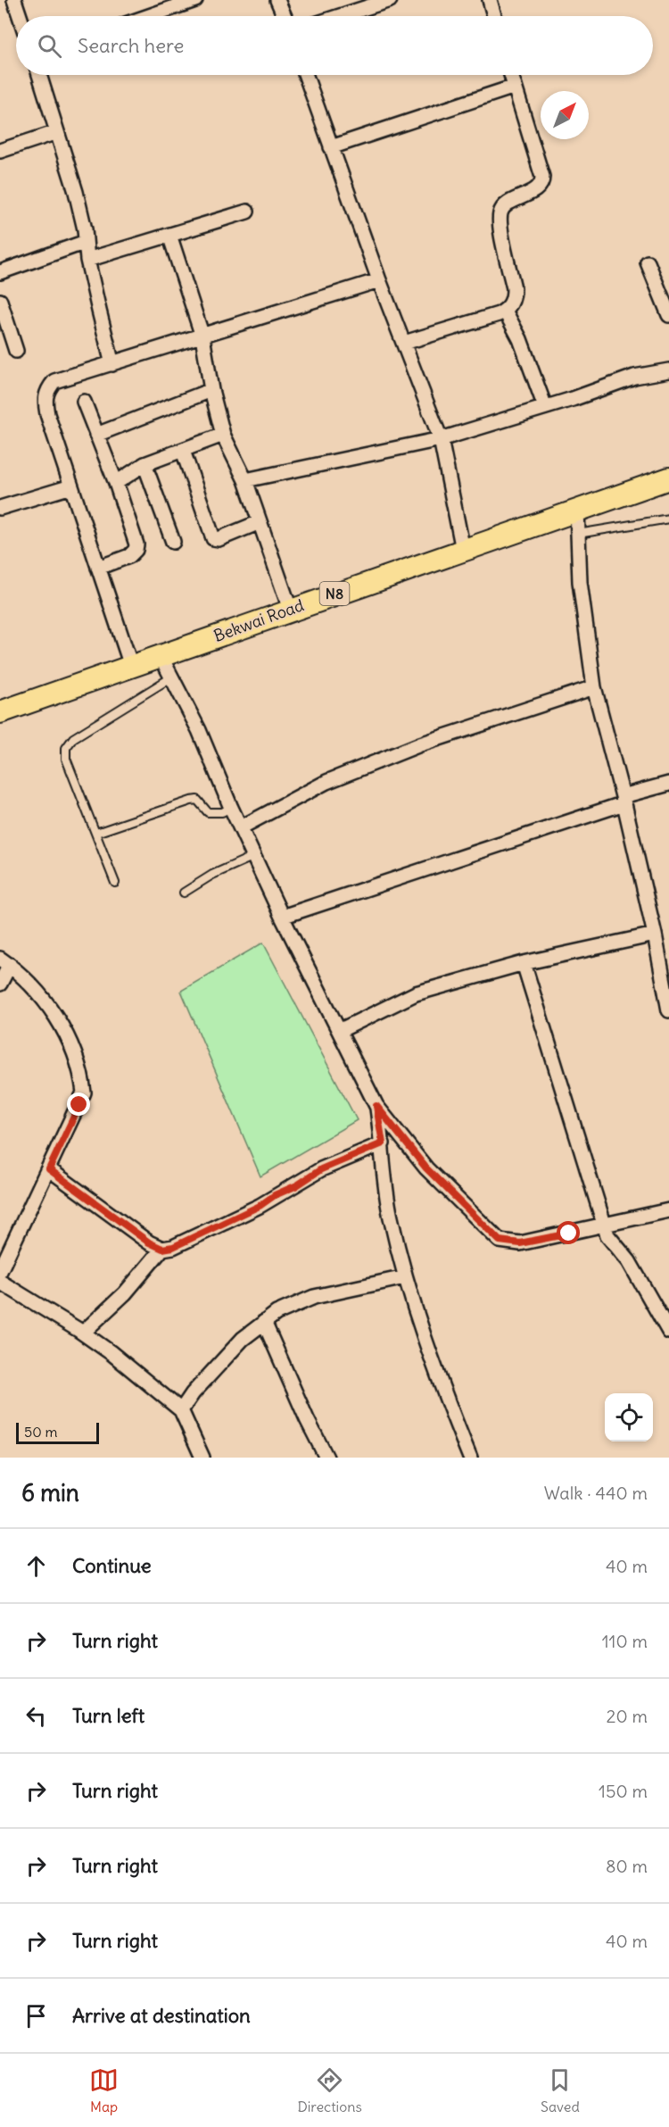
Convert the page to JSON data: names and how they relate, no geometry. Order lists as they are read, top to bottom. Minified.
{"streets":{"highway":["N8","Bekwai Road"]},"scale_bar":"50 m","north":"top right","page":{"search":"Search here","scale":"50 m","heading":["6 min","Walk · 440 m"],"list":[["Continue","40 m"],["Turn right","110 m"],["Turn left","20 m"],["Turn right","150 m"],["Turn right","80 m"],["Turn right","40 m"],"Arrive at destination"],"nav":["Map","Directions","Saved"]}}
